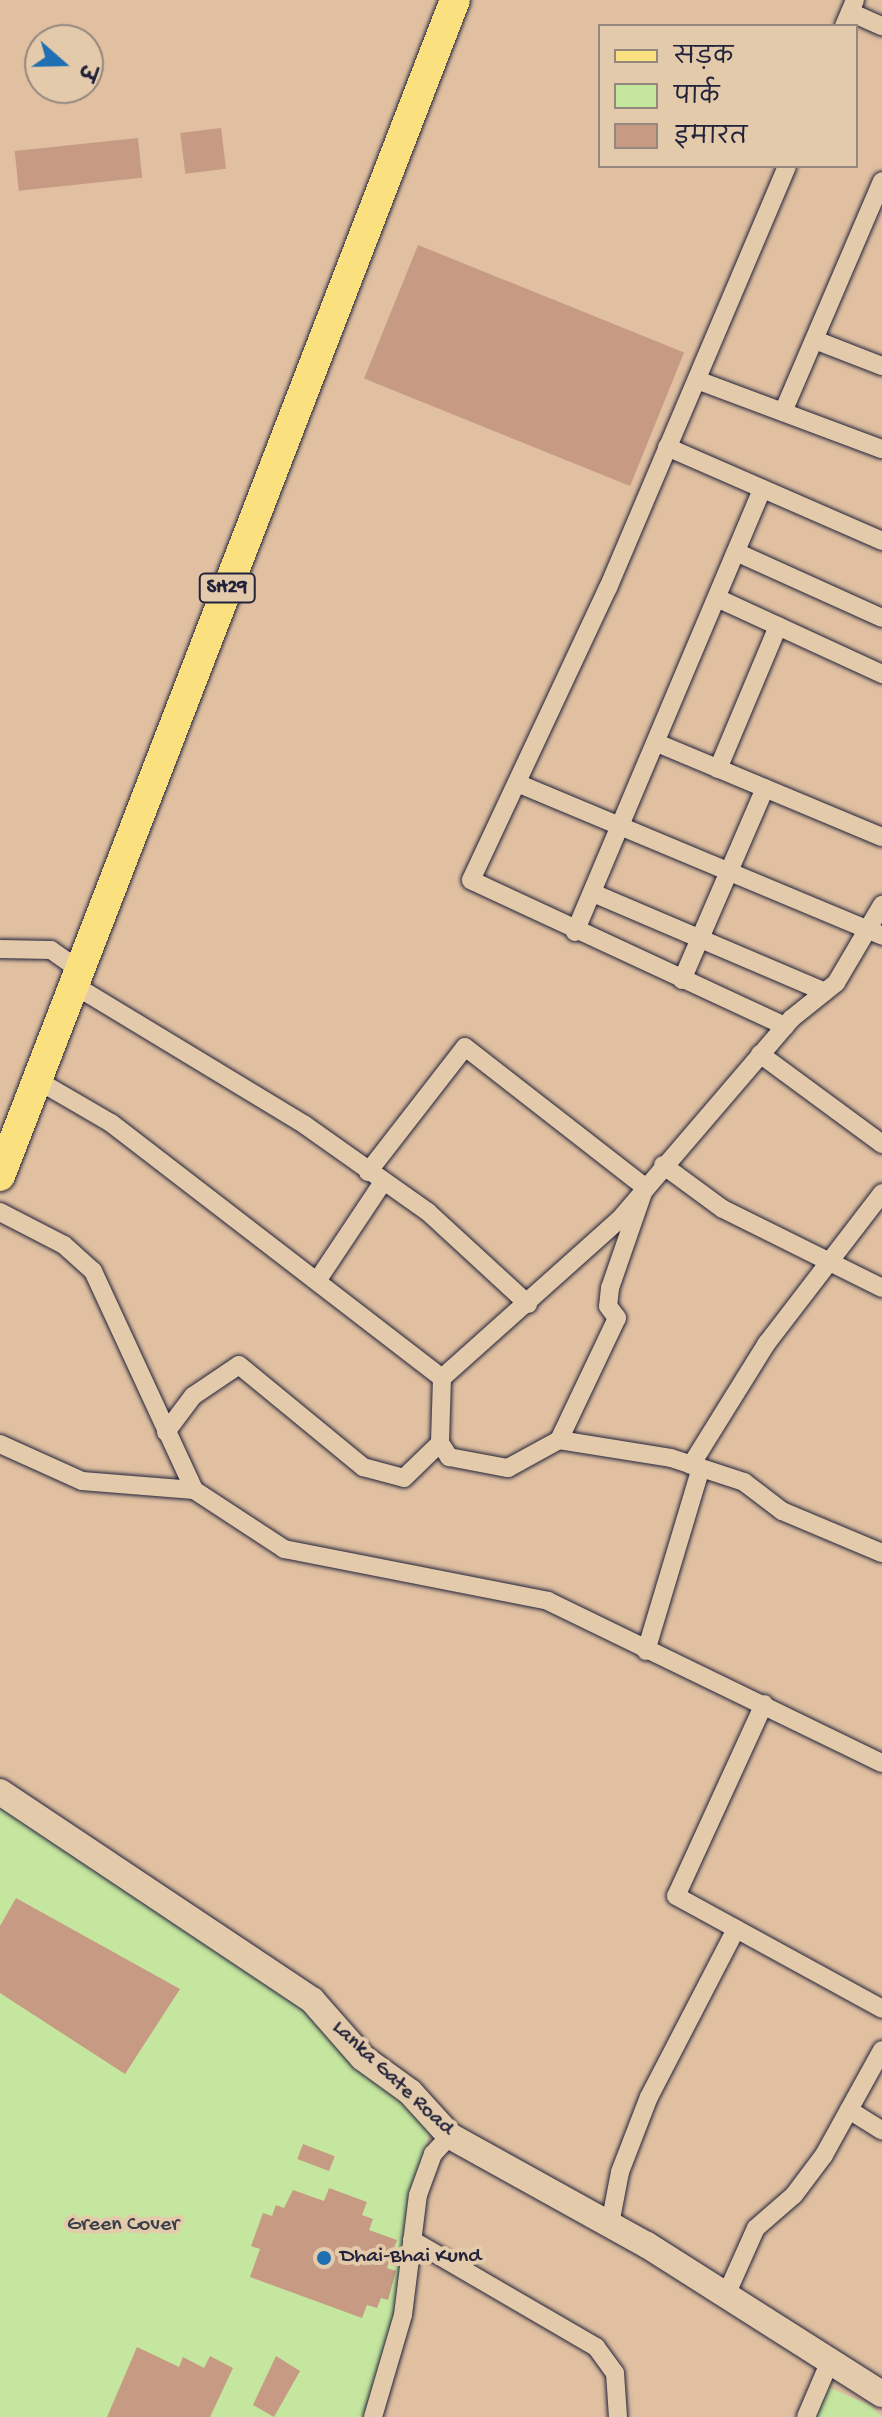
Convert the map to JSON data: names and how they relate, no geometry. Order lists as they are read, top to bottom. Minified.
{"streets":{"main road":["SH29"],"street":["Lanka Gate Road"]},"parks":["Green Cover"],"places":["Dhai-Bhai Kund"],"legend":["सड़क","पार्क","इमारत"],"north":"right"}
